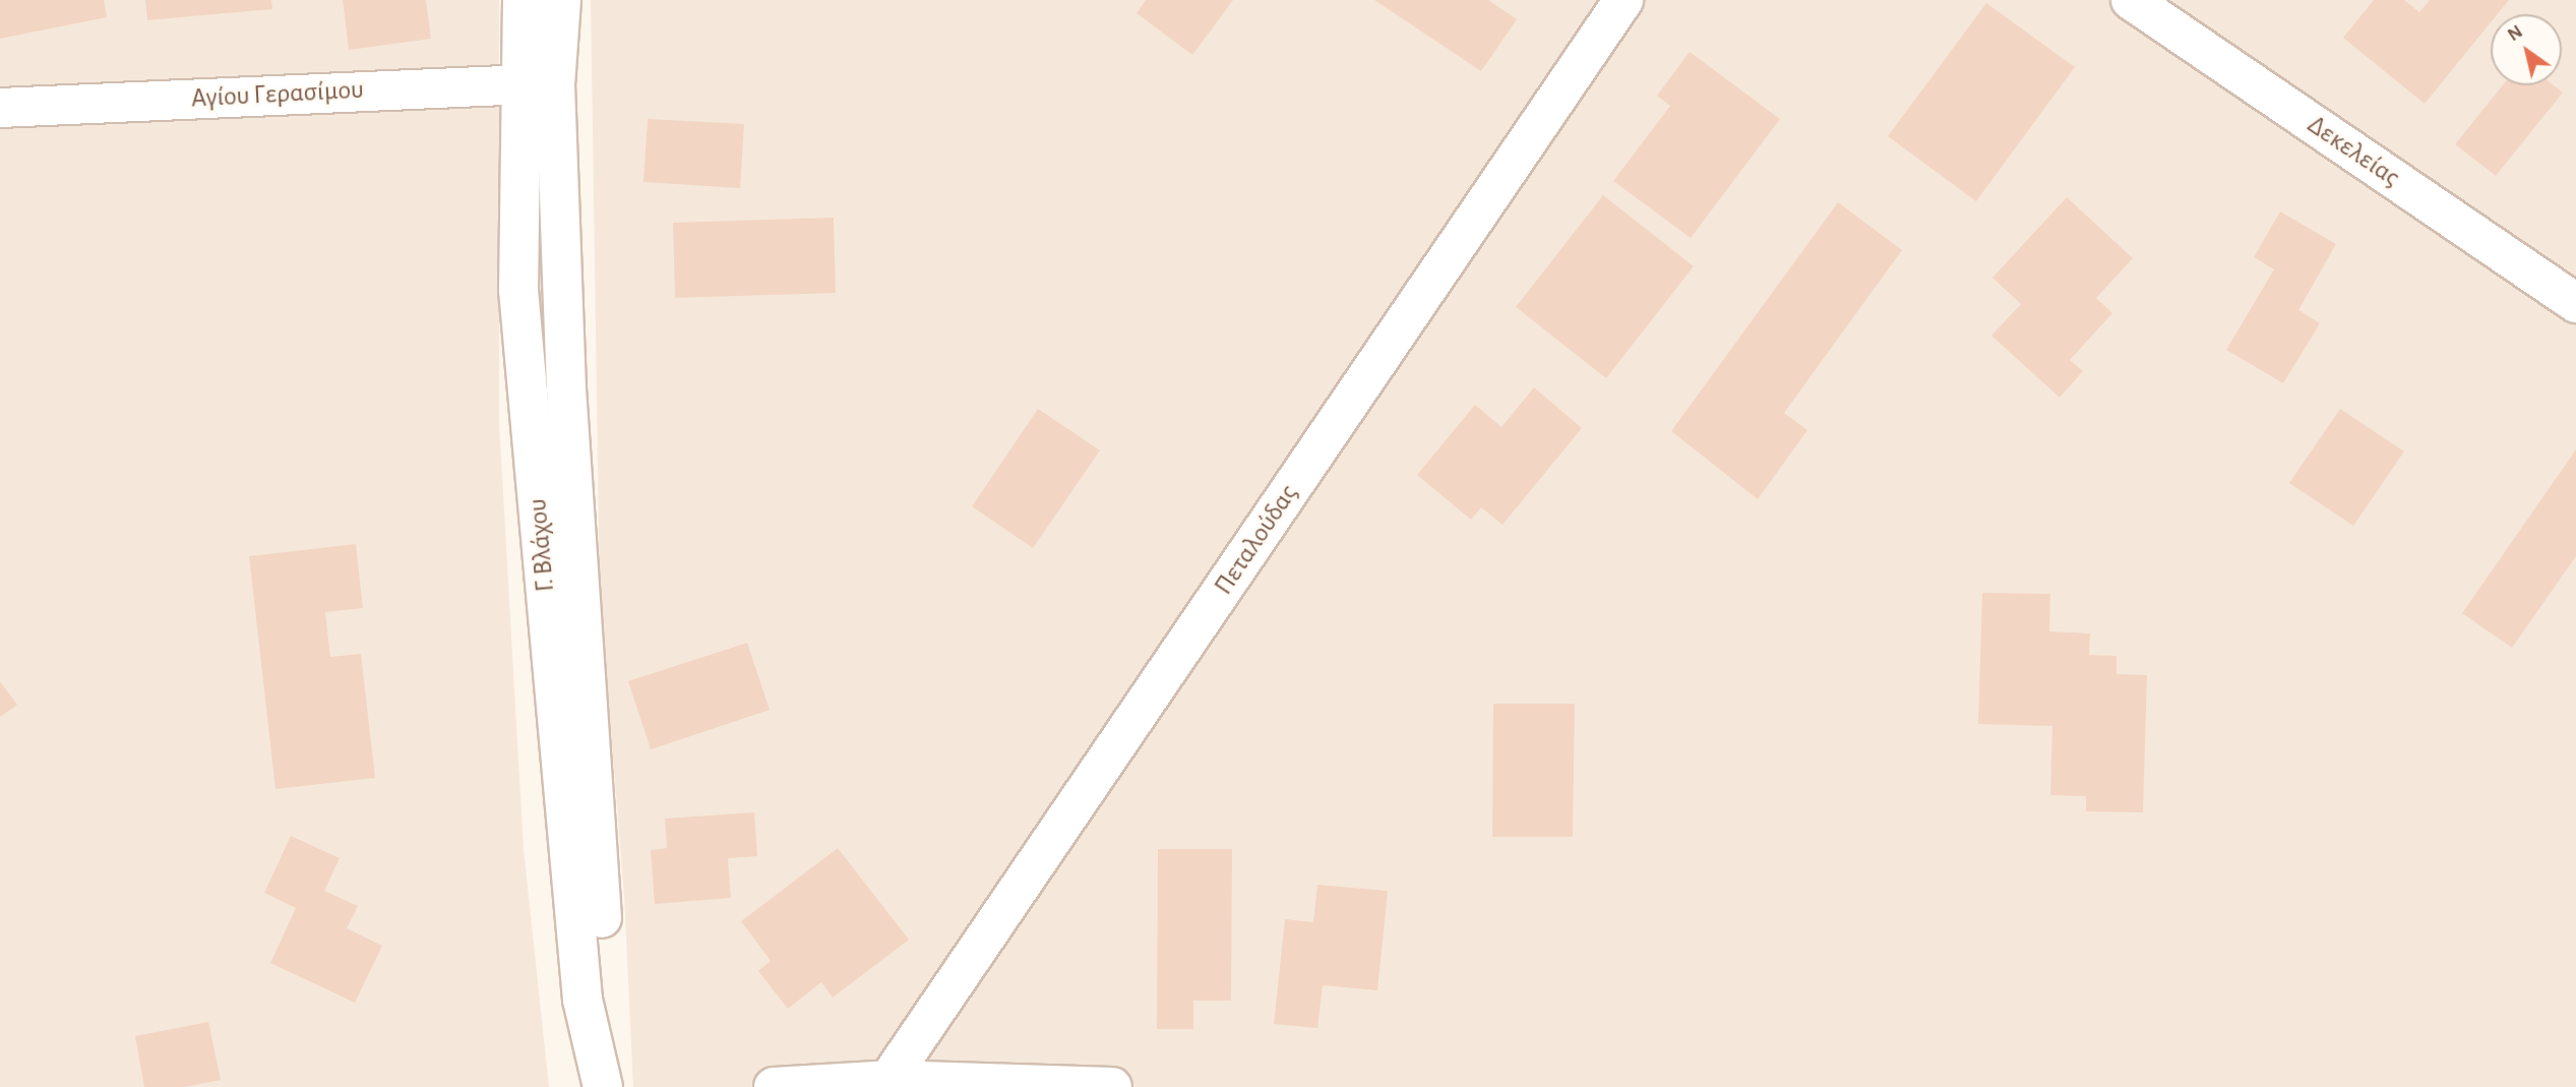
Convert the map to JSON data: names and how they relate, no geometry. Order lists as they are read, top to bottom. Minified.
{"streets":{"street":["Αγίου Γερασίμου","Δεκελείας","Πεταλούδας","Γ. Βλάχου"]},"crossings":[["Αγίου Γερασίμου","Γ. Βλάχου"]],"north":"top left"}
